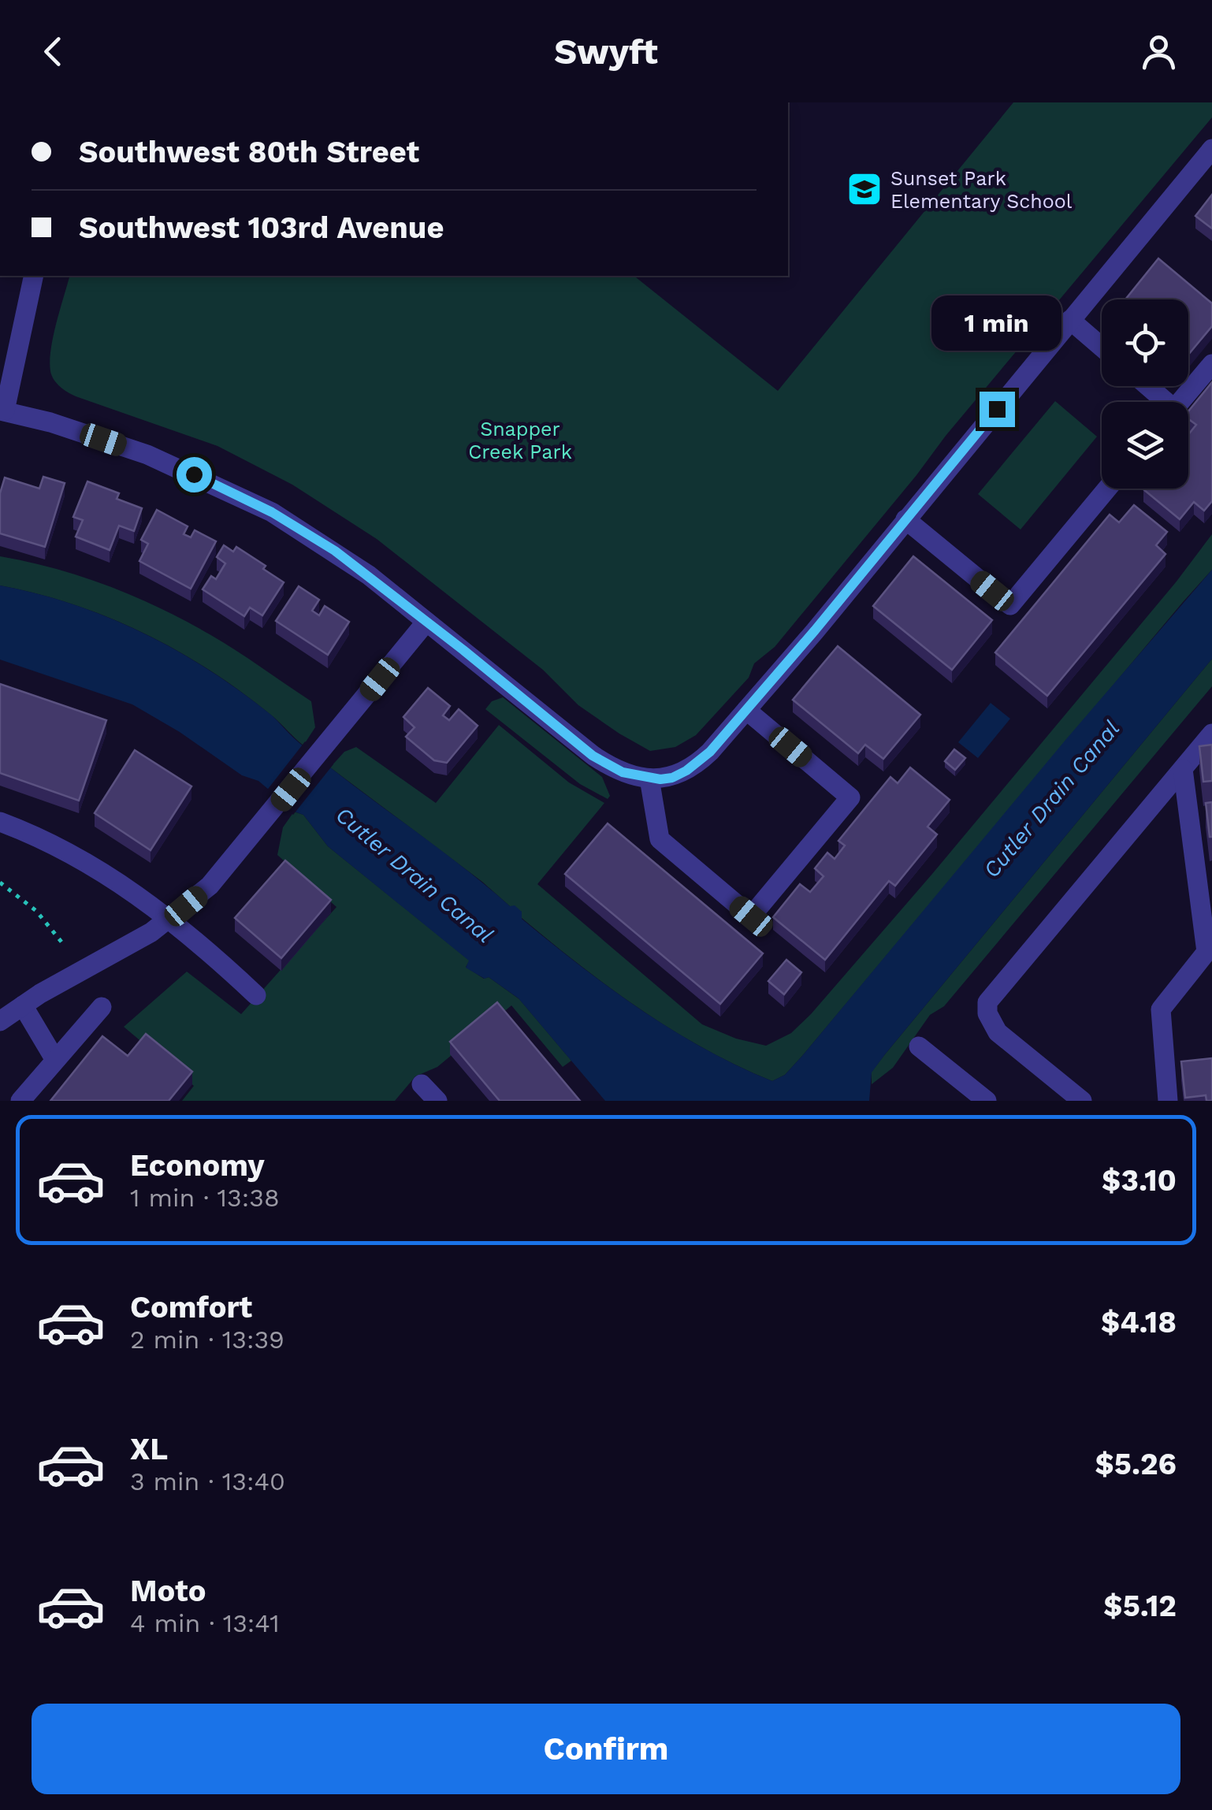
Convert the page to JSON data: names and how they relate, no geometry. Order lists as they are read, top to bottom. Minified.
{"water":["Cutler Drain Canal"],"parks":["Snapper Creek Park"],"places":{"school or university":["Sunset Park Elementary School"]},"page":{"header":"Swyft","banner":["Southwest 80th Street","Southwest 103rd Avenue"],"bubble":"1 min","list":[{"name":"Economy","note":"1 min · 13:38","value":"$3.10"},{"name":"Comfort","note":"2 min · 13:39","value":"$4.18"},{"name":"XL","note":"3 min · 13:40","value":"$5.26"},{"name":"Moto","note":"4 min · 13:41","value":"$5.12"}],"buttons":"Confirm"}}
